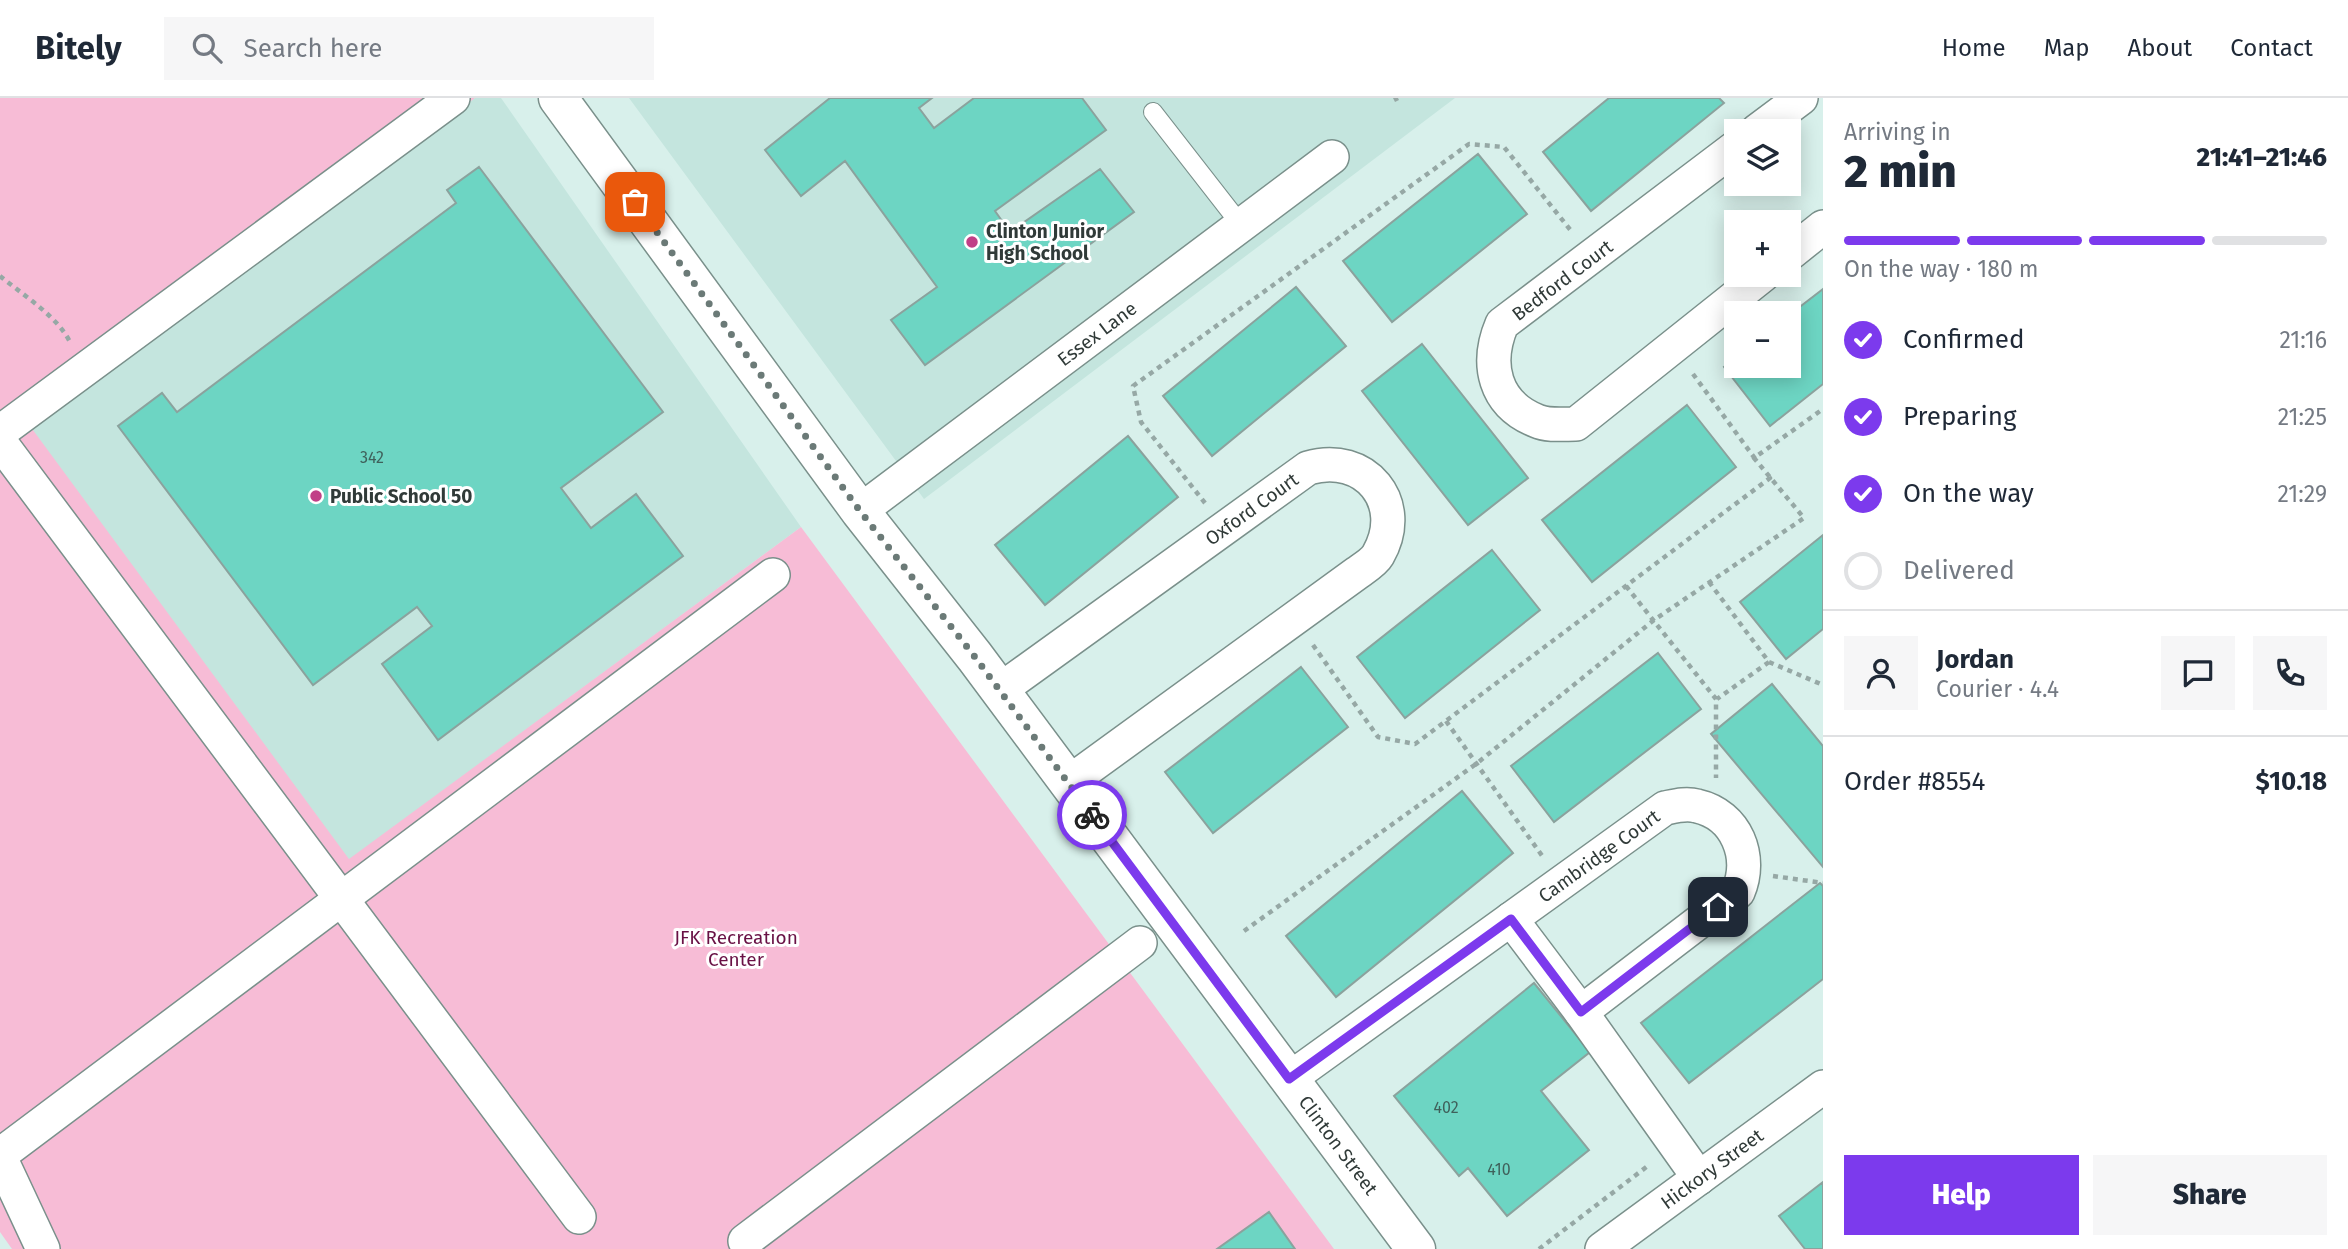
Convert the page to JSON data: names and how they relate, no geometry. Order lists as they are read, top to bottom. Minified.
{"streets":{"main road":["Clinton Street"],"street":["Bedford Court","Essex Lane","Oxford Court","Cambridge Court","Hickory Street"]},"crossings":[["Essex Lane","Clinton Street"],["Oxford Court","Clinton Street"],["Cambridge Court","Clinton Street"]],"parks":["JFK Recreation Center"],"places":["Clinton Junior High School","Public School 50"],"house_numbers":["342","402","410"],"page":{"header":"Bitely","search":"Search here","nav":["Home","Map","About","Contact"],"heading":["2 min","Arriving in","21:41–21:46"],"panel":["Jordan","Courier · 4.4","Order #8554","$10.18"],"map_buttons":["+","−"],"bar":"On the way · 180 m","list":[["Confirmed","21:16"],["Preparing","21:25"],["On the way","21:29"],"Delivered"],"buttons":["Help","Share"]}}
